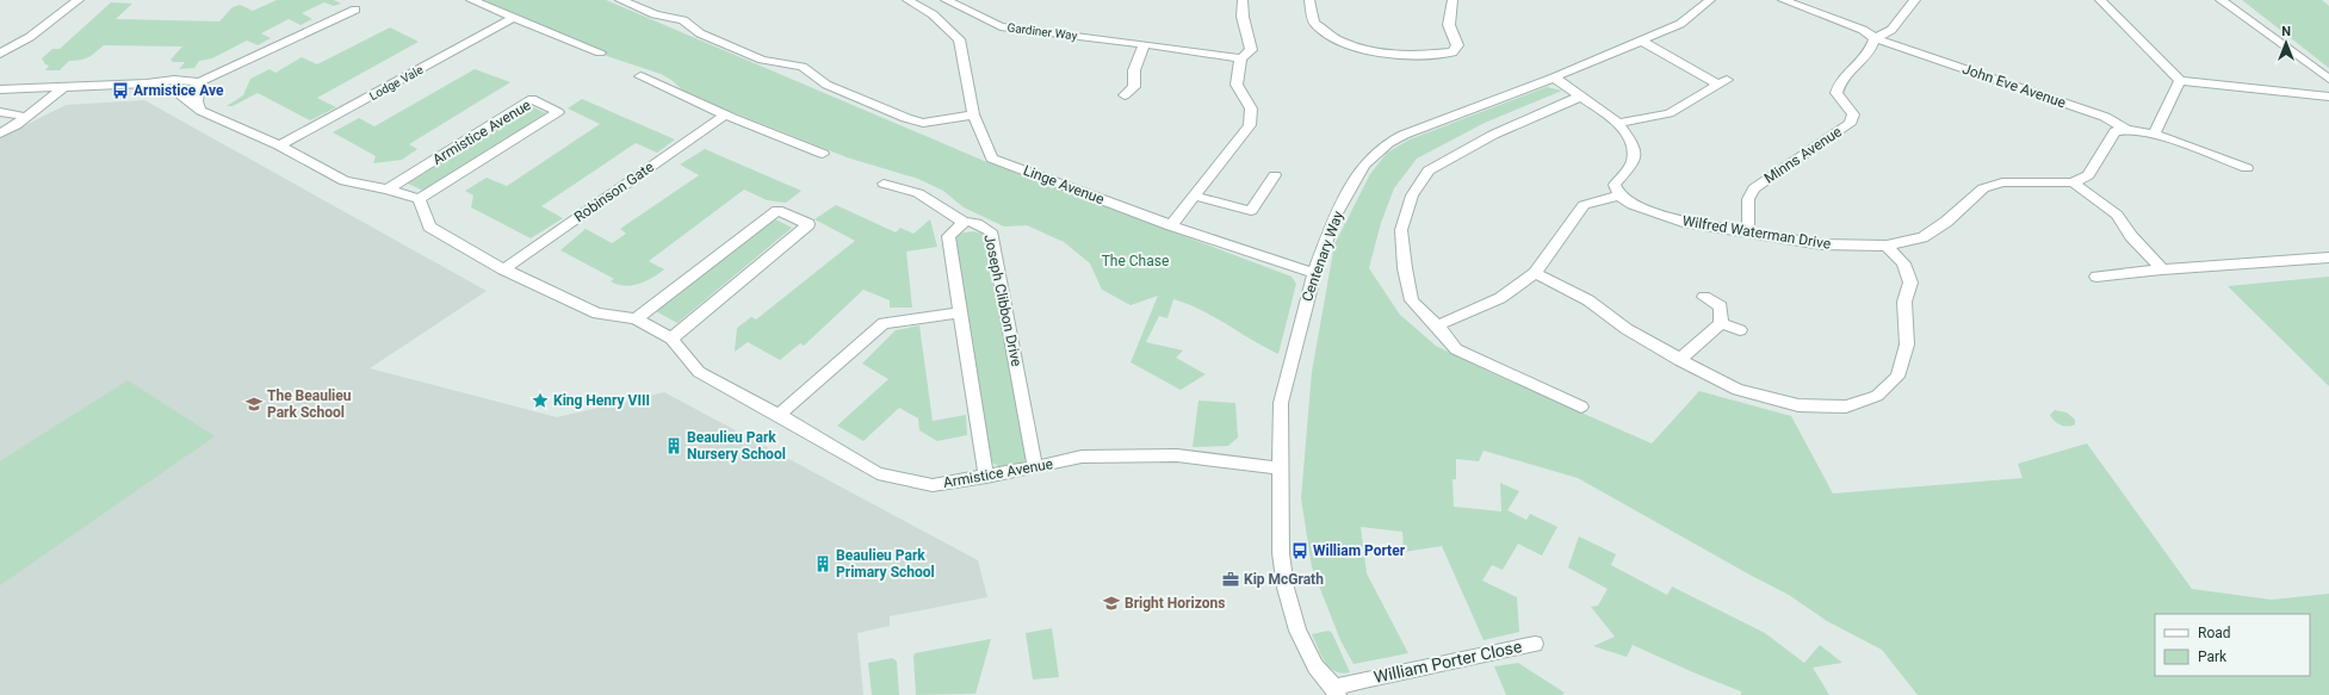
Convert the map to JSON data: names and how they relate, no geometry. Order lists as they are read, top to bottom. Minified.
{"streets":{"street":["Gardiner Way","Lodge Vale","John Eve Avenue","Armistice Avenue","Minns Avenue","Linge Avenue","Robinson Gate","Wilfred Waterman Drive","Centenary Way","Joseph Clibbon Drive","William Porter Close"]},"crossings":[["John Eve Avenue","Minns Avenue"],["Armistice Avenue","Robinson Gate"],["Armistice Avenue","Centenary Way"],["Armistice Avenue","Joseph Clibbon Drive"],["Minns Avenue","Wilfred Waterman Drive"],["Linge Avenue","Centenary Way"],["Centenary Way","William Porter Close"]],"parks":["The Chase"],"places":{"bus stop":["Armistice Ave","William Porter"],"place":["King Henry VIII"],"school or university":["The Beaulieu Park School","Bright Horizons"],"building":["Beaulieu Park Nursery School","Beaulieu Park Primary School"],"office":["Kip McGrath"]},"legend":["Road","Park"],"north":"top"}
